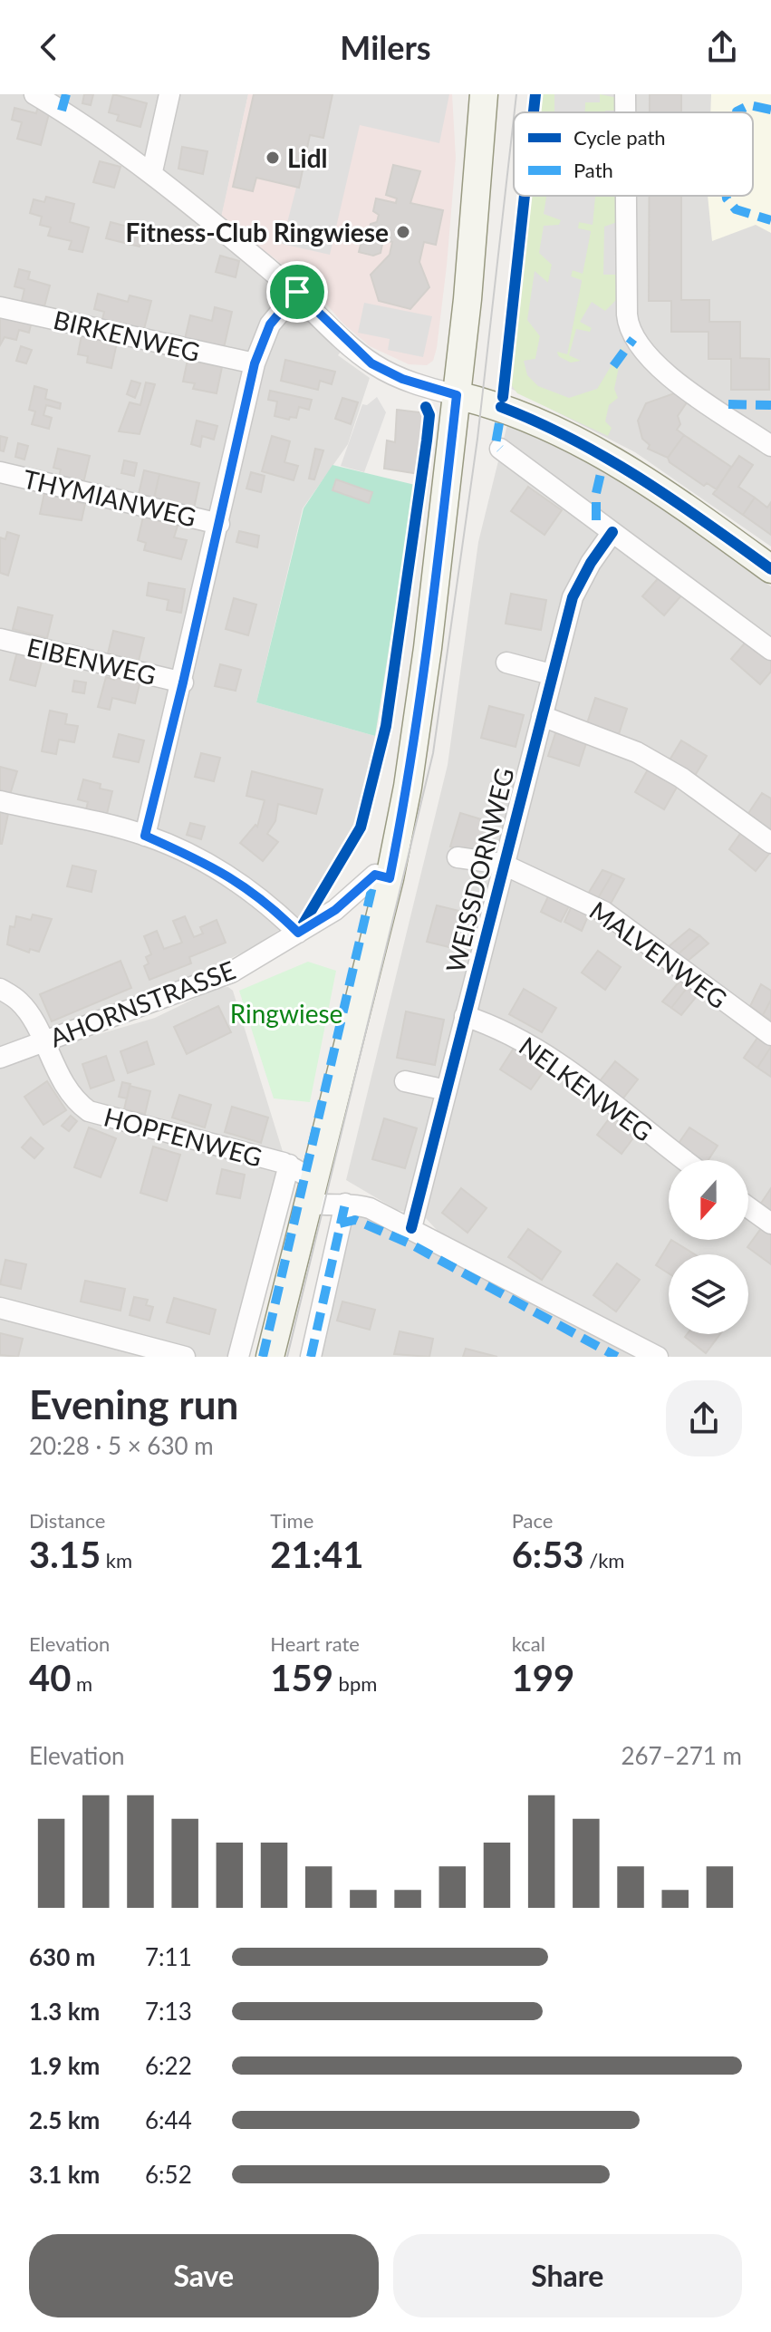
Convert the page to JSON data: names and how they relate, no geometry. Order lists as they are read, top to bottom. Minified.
{"streets":{"street":["BIRKENWEG","THYMIANWEG","EIBENWEG","WEISSDORNWEG","MALVENWEG","AHORNSTRASSE","NELKENWEG","HOPFENWEG"]},"crossings":[["WEISSDORNWEG","MALVENWEG"],["WEISSDORNWEG","NELKENWEG"],["AHORNSTRASSE","HOPFENWEG"]],"parks":["Ringwiese"],"places":["Lidl","Fitness-Club Ringwiese"],"legend":["Cycle path","Path"],"north":"bottom","page":{"header":"Milers","heading":["Evening run","20:28 · 5 × 630 m"],"stats":[["Distance","3.15 km"],["Time","21:41"],["Pace","6:53 /km"],["Elevation","40 m"],["Heart rate","159 bpm"],["kcal","199"]],"chart":["Elevation","267–271 m"],"list":[{"name":"630 m","note":"7:11"},{"name":"1.3 km","note":"7:13"},{"name":"1.9 km","note":"6:22"},{"name":"2.5 km","note":"6:44"},{"name":"3.1 km","note":"6:52"}],"buttons":["Save","Share"]}}
